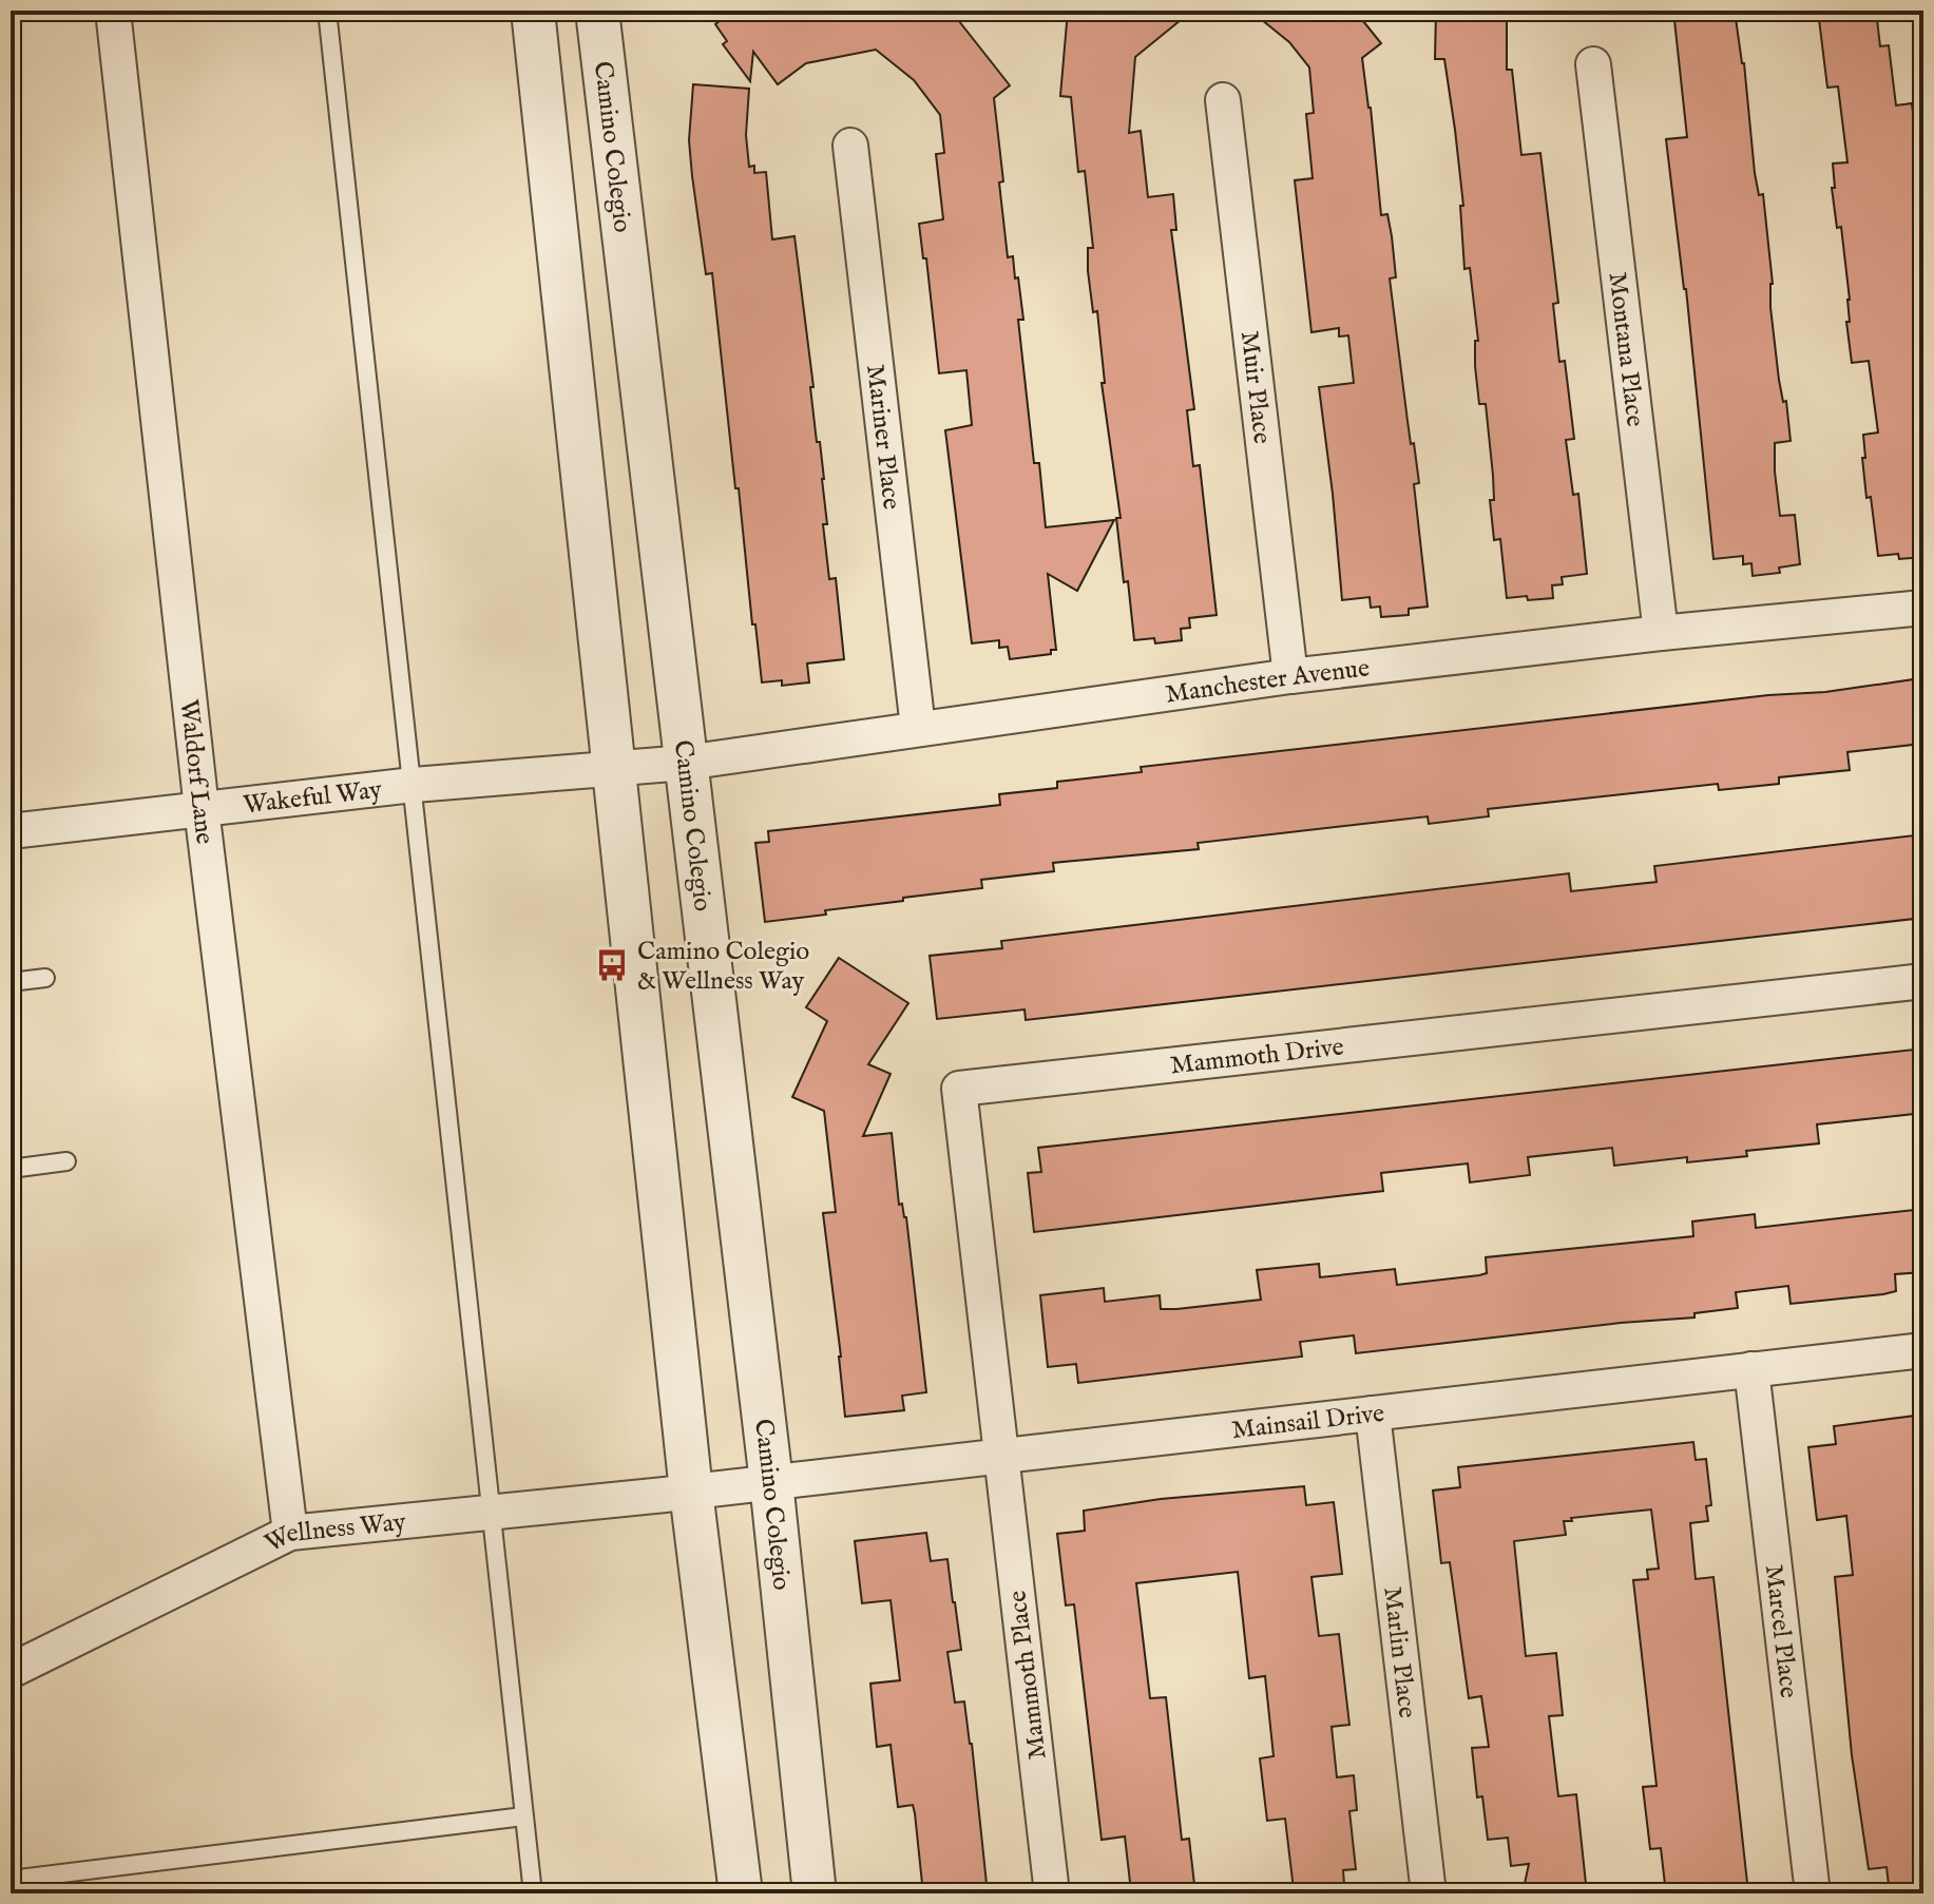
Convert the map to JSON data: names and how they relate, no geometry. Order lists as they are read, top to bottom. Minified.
{"streets":{"street":["Camino Colegio","Montana Place","Muir Place","Mariner Place","Manchester Avenue","Waldorf Lane","Wakeful Way","Mammoth Drive","Mainsail Drive","Wellness Way","Marcel Place","Marlin Place","Mammoth Place"]},"crossings":[["Camino Colegio","Manchester Avenue"],["Camino Colegio","Mainsail Drive"],["Montana Place","Manchester Avenue"],["Muir Place","Manchester Avenue"],["Mariner Place","Manchester Avenue"],["Manchester Avenue","Wakeful Way"],["Waldorf Lane","Wakeful Way"],["Waldorf Lane","Wellness Way"],["Mammoth Drive","Mainsail Drive"],["Mammoth Drive","Mammoth Place"],["Mainsail Drive","Wellness Way"],["Mainsail Drive","Marcel Place"],["Mainsail Drive","Marlin Place"],["Mainsail Drive","Mammoth Place"]],"places":{"bus stop":["Camino Colegio & Wellness Way"]}}
